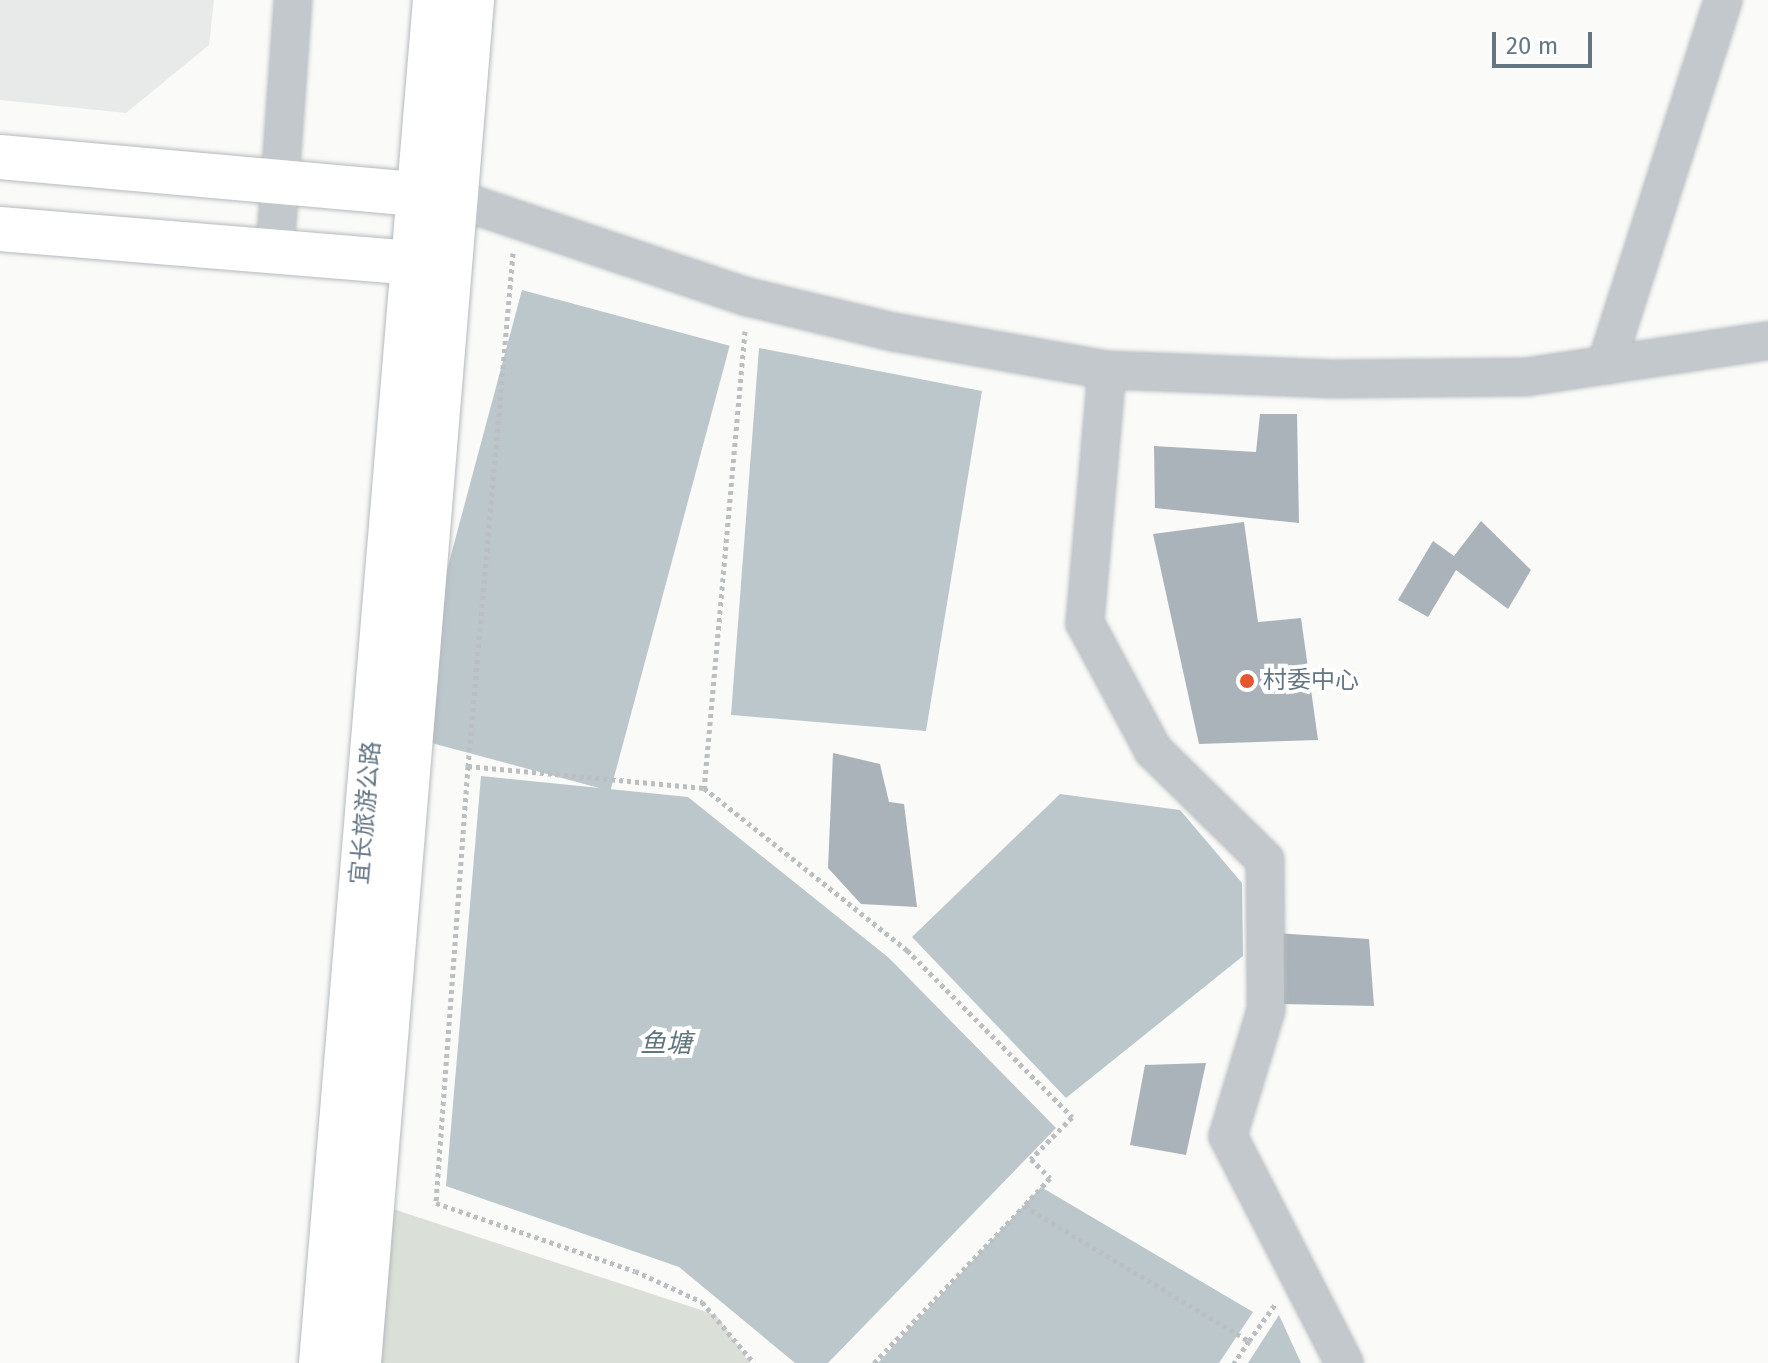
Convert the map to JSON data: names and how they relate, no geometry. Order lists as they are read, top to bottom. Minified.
{"streets":{"main road":["宜长旅游公路"]},"water":["鱼塘"],"places":["村委中心"],"scale_bar":"20 m"}
